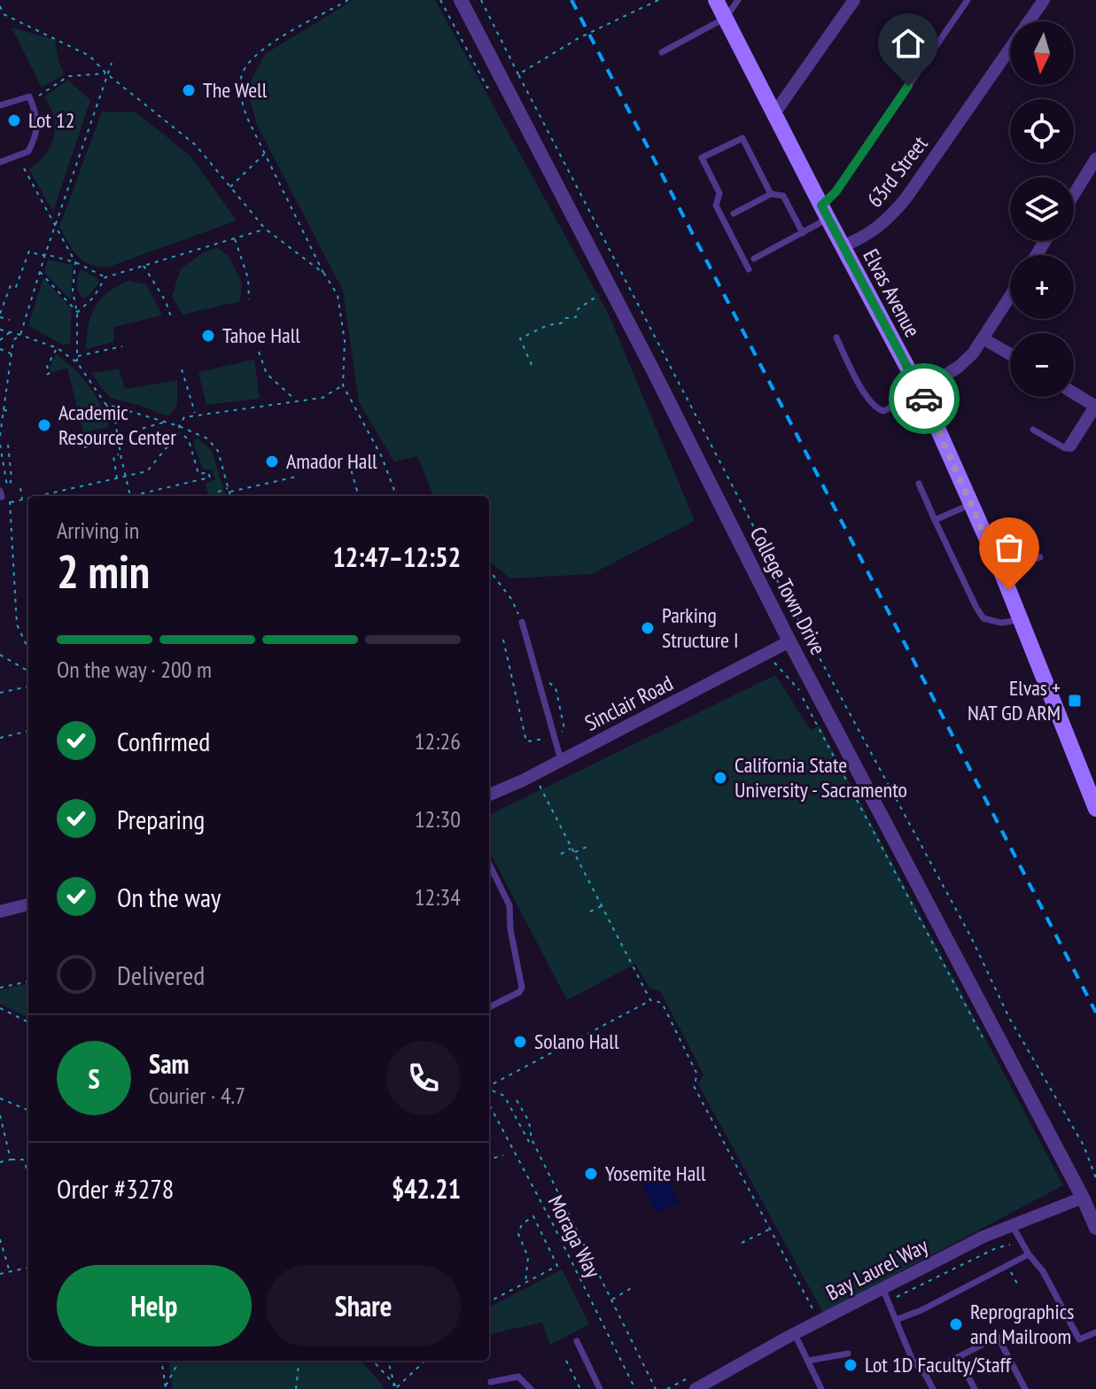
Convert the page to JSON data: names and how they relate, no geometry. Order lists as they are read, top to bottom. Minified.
{"streets":{"main road":["Elvas Avenue"],"street":["63rd Street","College Town Drive","Sinclair Road","Bay Laurel Way"],"path":["Moraga Way"]},"crossings":[["63rd Street","Elvas Avenue"],["College Town Drive","Sinclair Road"],["College Town Drive","Bay Laurel Way"]],"places":{"other":["The Well","Lot 12","Tahoe Hall","Academic Resource Center","Amador Hall","Parking Structure I","California State University - Sacramento","Solano Hall","Yosemite Hall","Reprographics and Mailroom","Lot 1D Faculty/Staff"],"transit":["Elvas + NAT GD ARM"]},"north":"bottom","page":{"map_buttons":["+","−"],"heading":["2 min","Arriving in","12:47–12:52"],"panel":["Sam","Courier · 4.7","Order #3278","$42.21"],"bar":"On the way · 200 m","list":[["Confirmed","12:26"],["Preparing","12:30"],["On the way","12:34"],"Delivered"],"round":"S","buttons":["Help","Share"]}}
